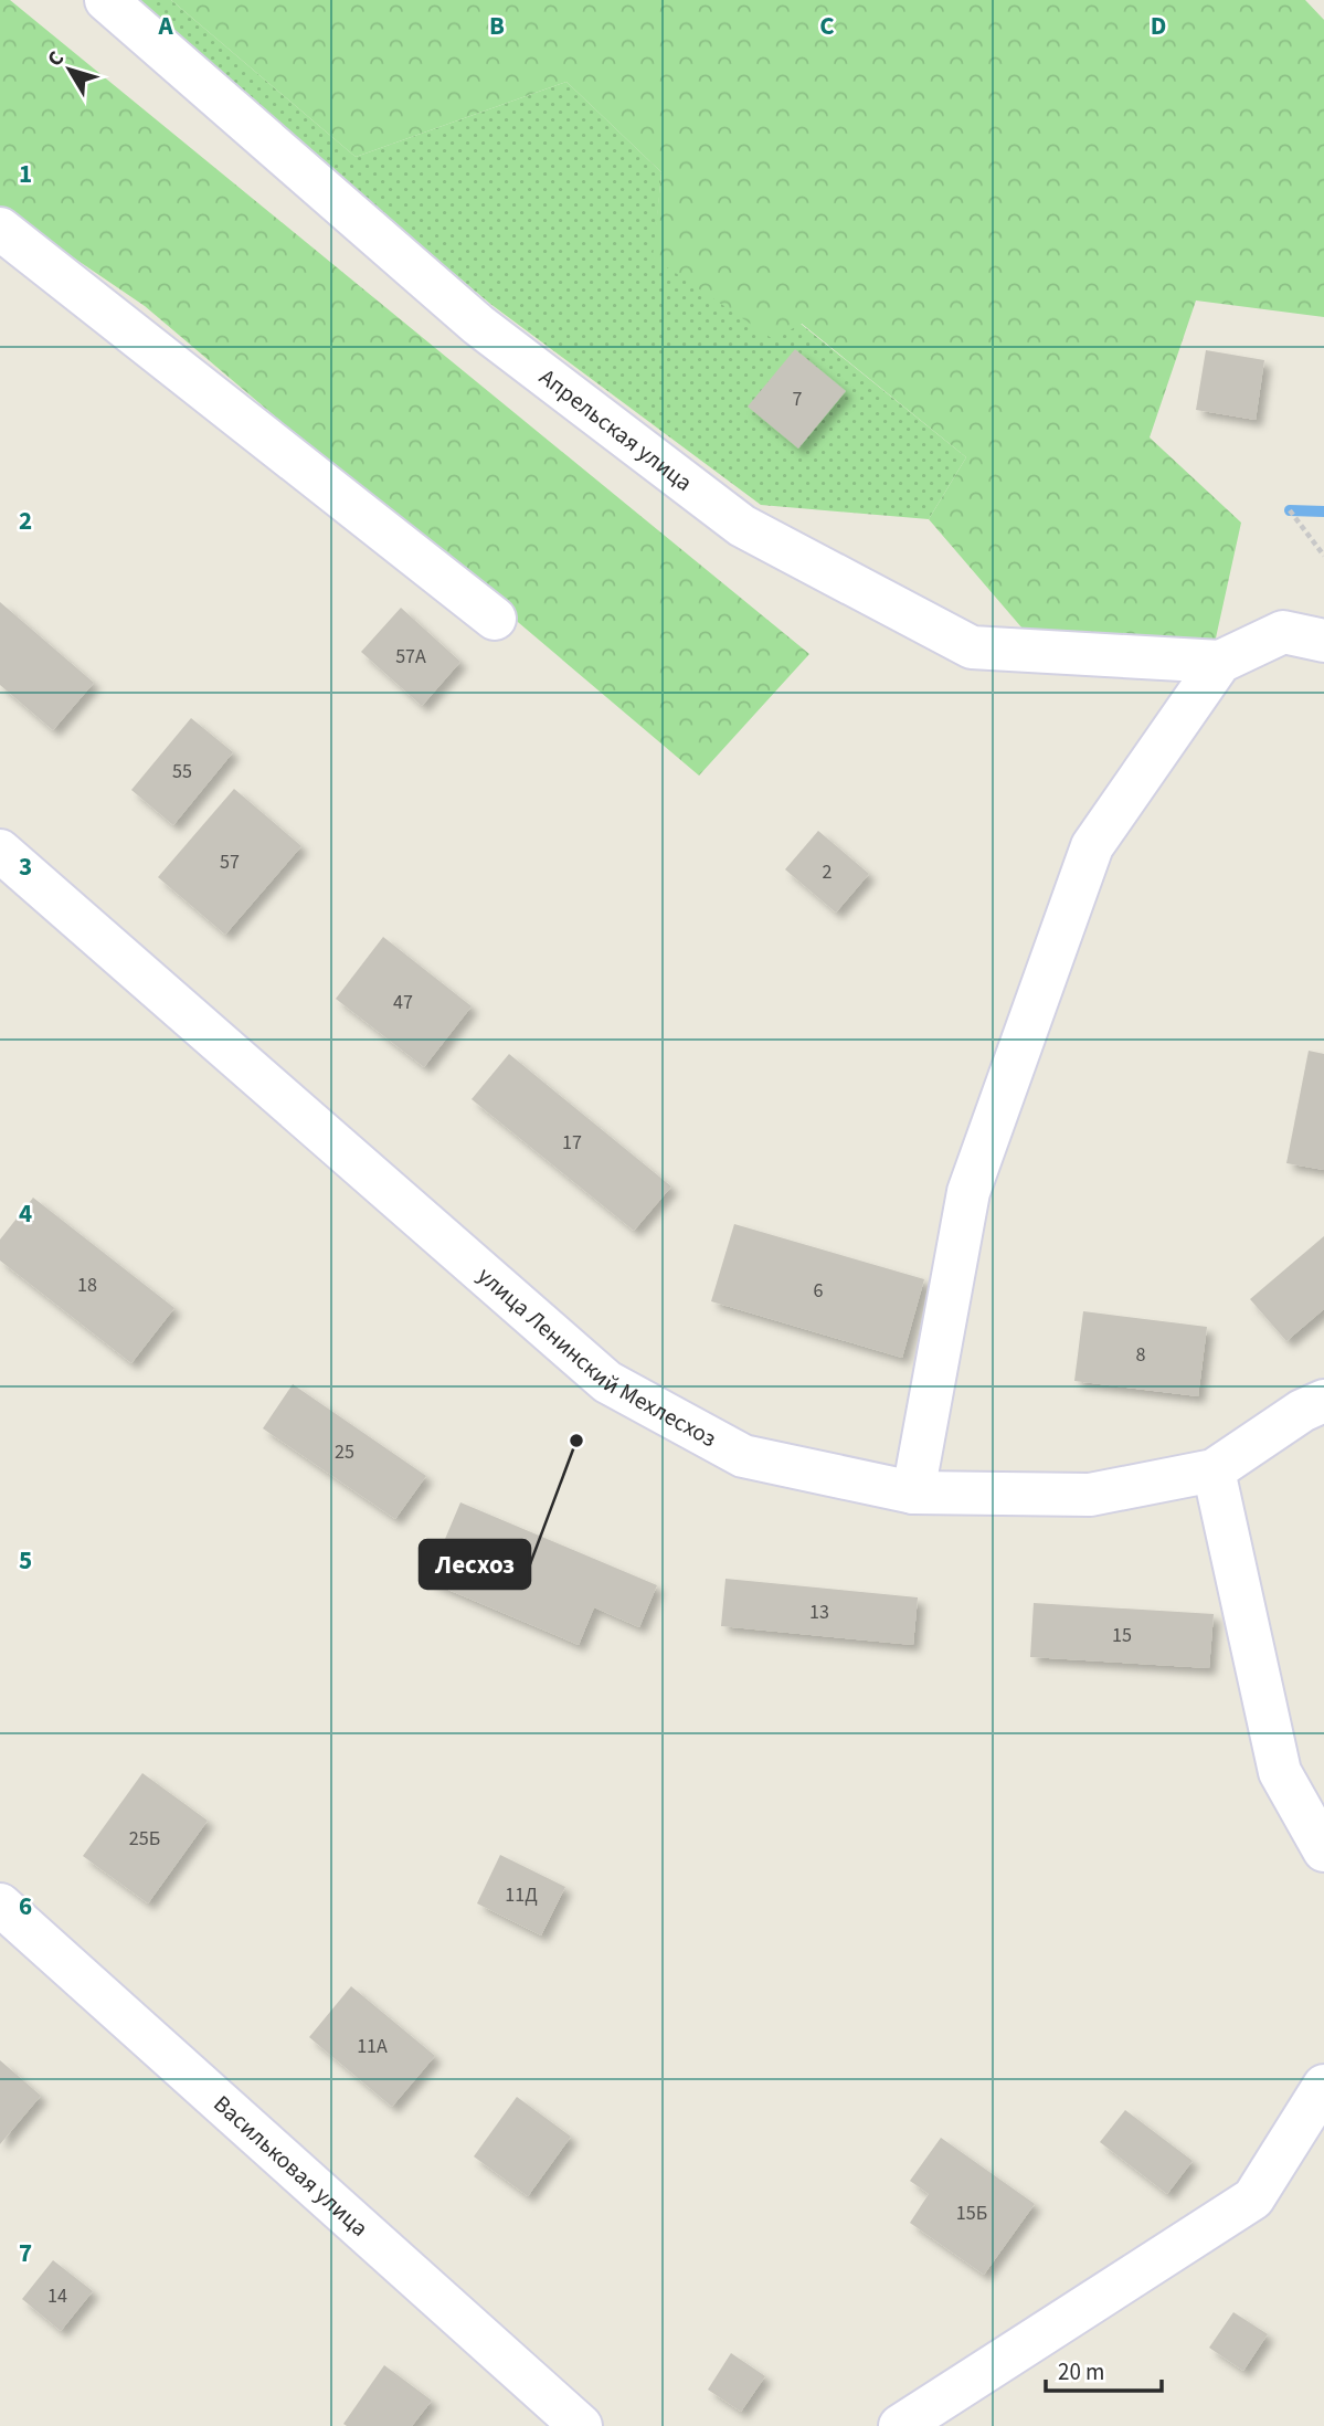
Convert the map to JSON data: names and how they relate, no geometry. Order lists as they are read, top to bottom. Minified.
{"streets":{"street":["Апрельская улица","улица Ленинский Мехлесхоз","Васильковая улица"]},"places":["Лесхоз"],"house_numbers":["7","57А","55","57","2","47","17","18","6","8","25","13","15","25Б","11Д","11А","15Б","14"],"scale_bar":"20 m","north":"top left","grid":{"columns":["A","B","C","D"],"rows":["1","2","3","4","5","6","7"]}}
